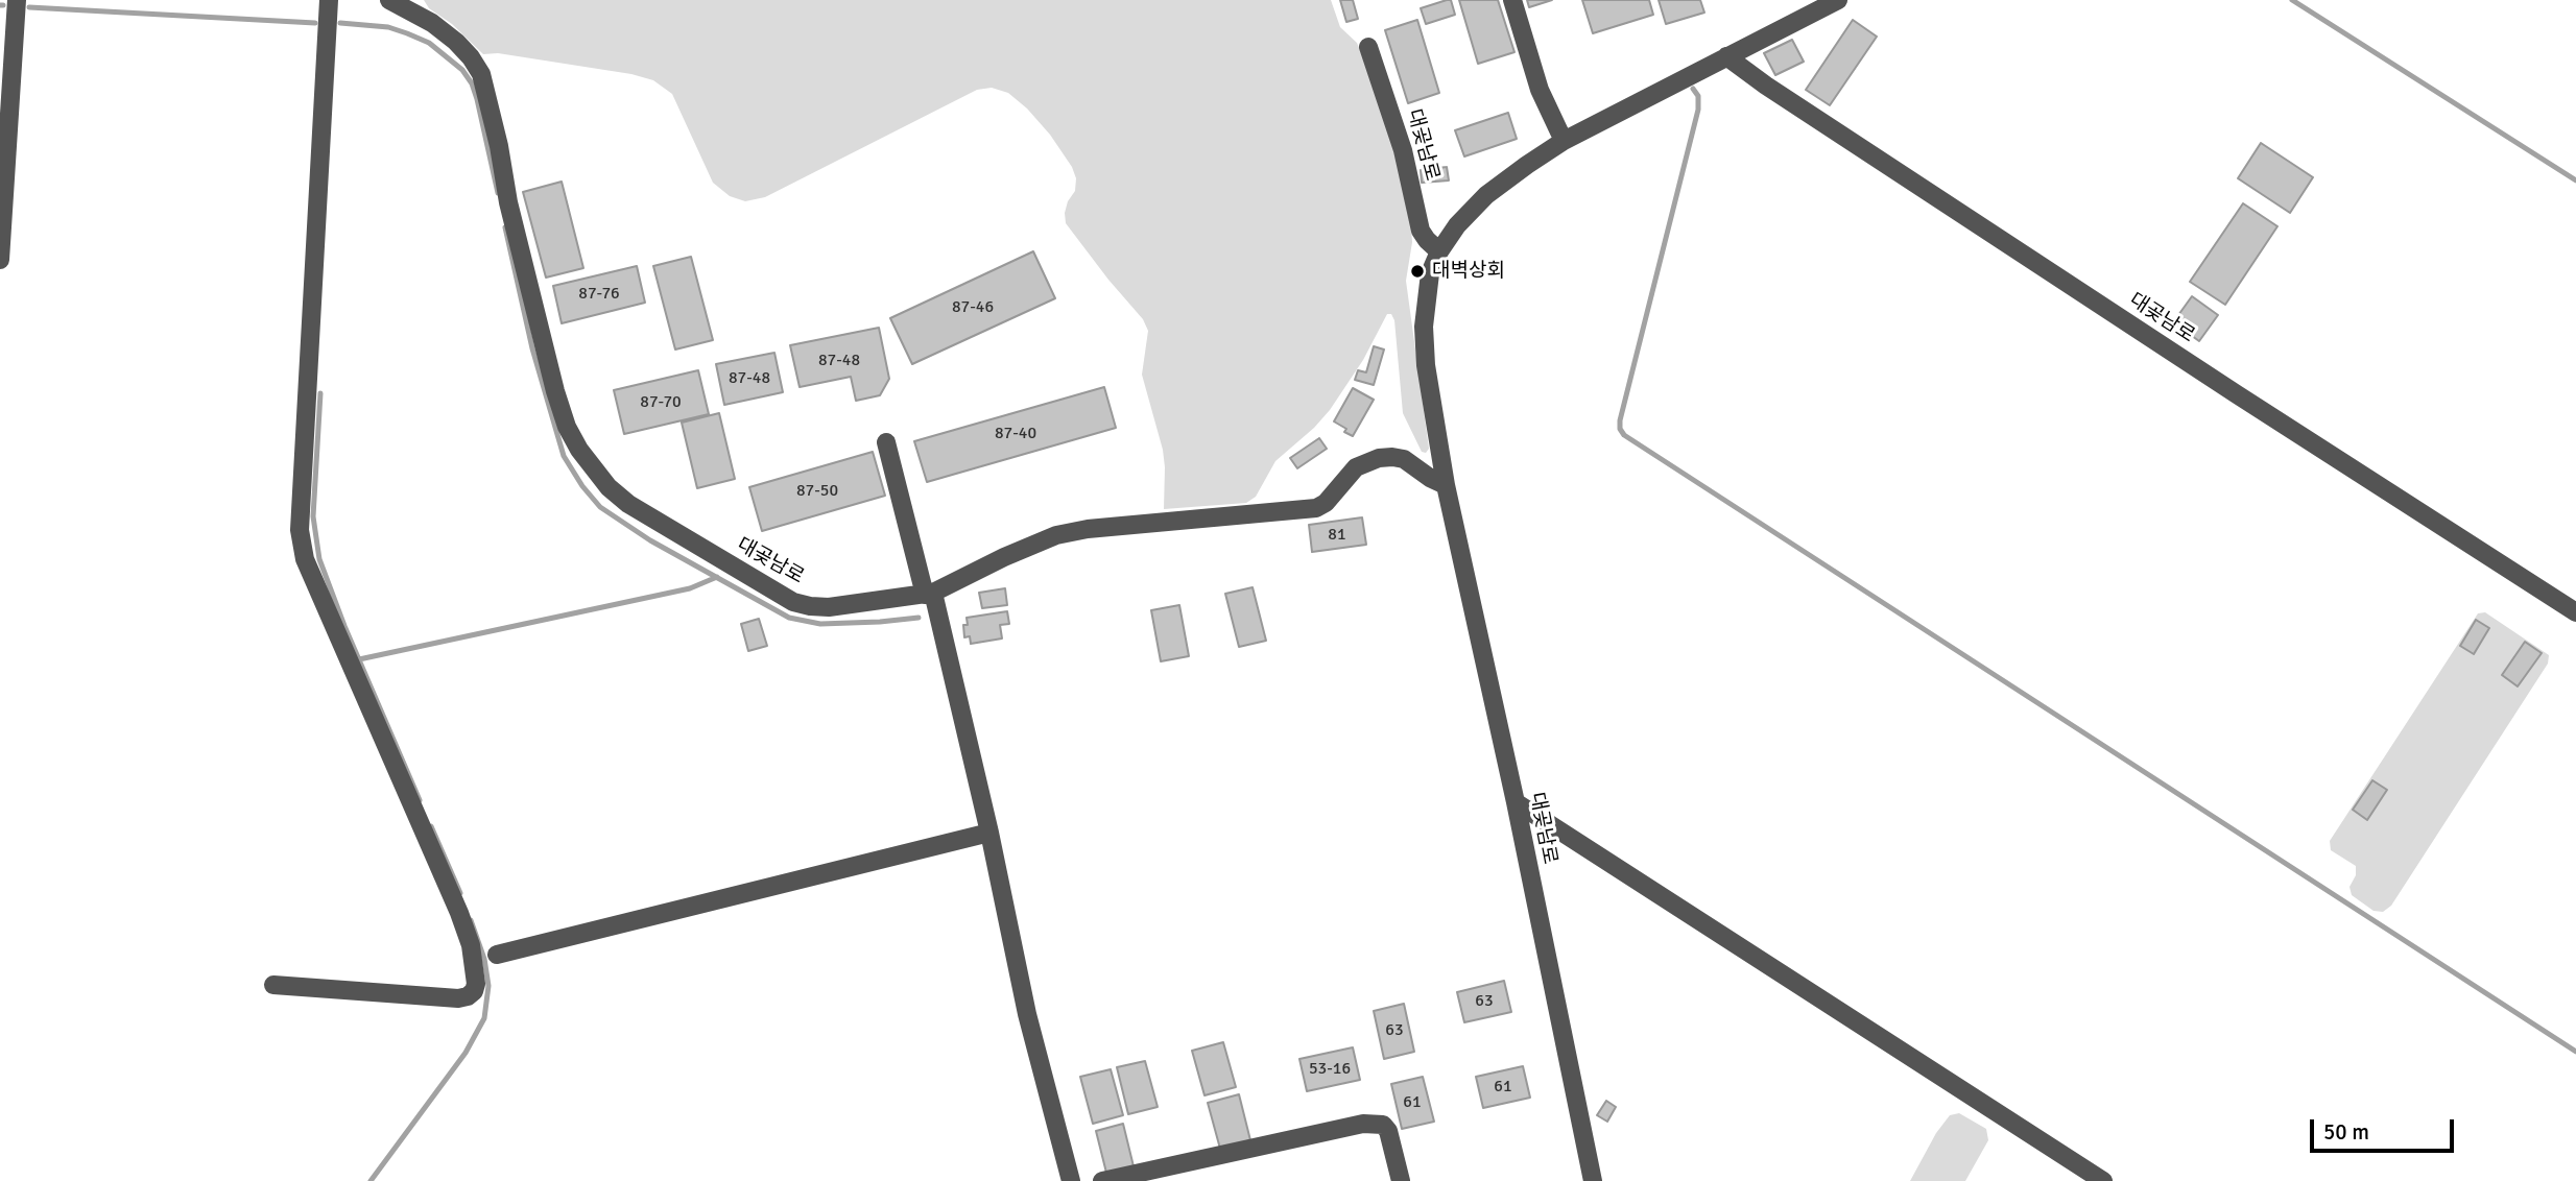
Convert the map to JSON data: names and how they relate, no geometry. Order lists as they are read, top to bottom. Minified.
{"streets":{"street":["대곶남로"]},"places":["대벽상회"],"house_numbers":["87-76","87-46","87-48","87-48","87-70","87-40","87-50","81","63","63","53-16","61","61"],"scale_bar":"50 m"}
